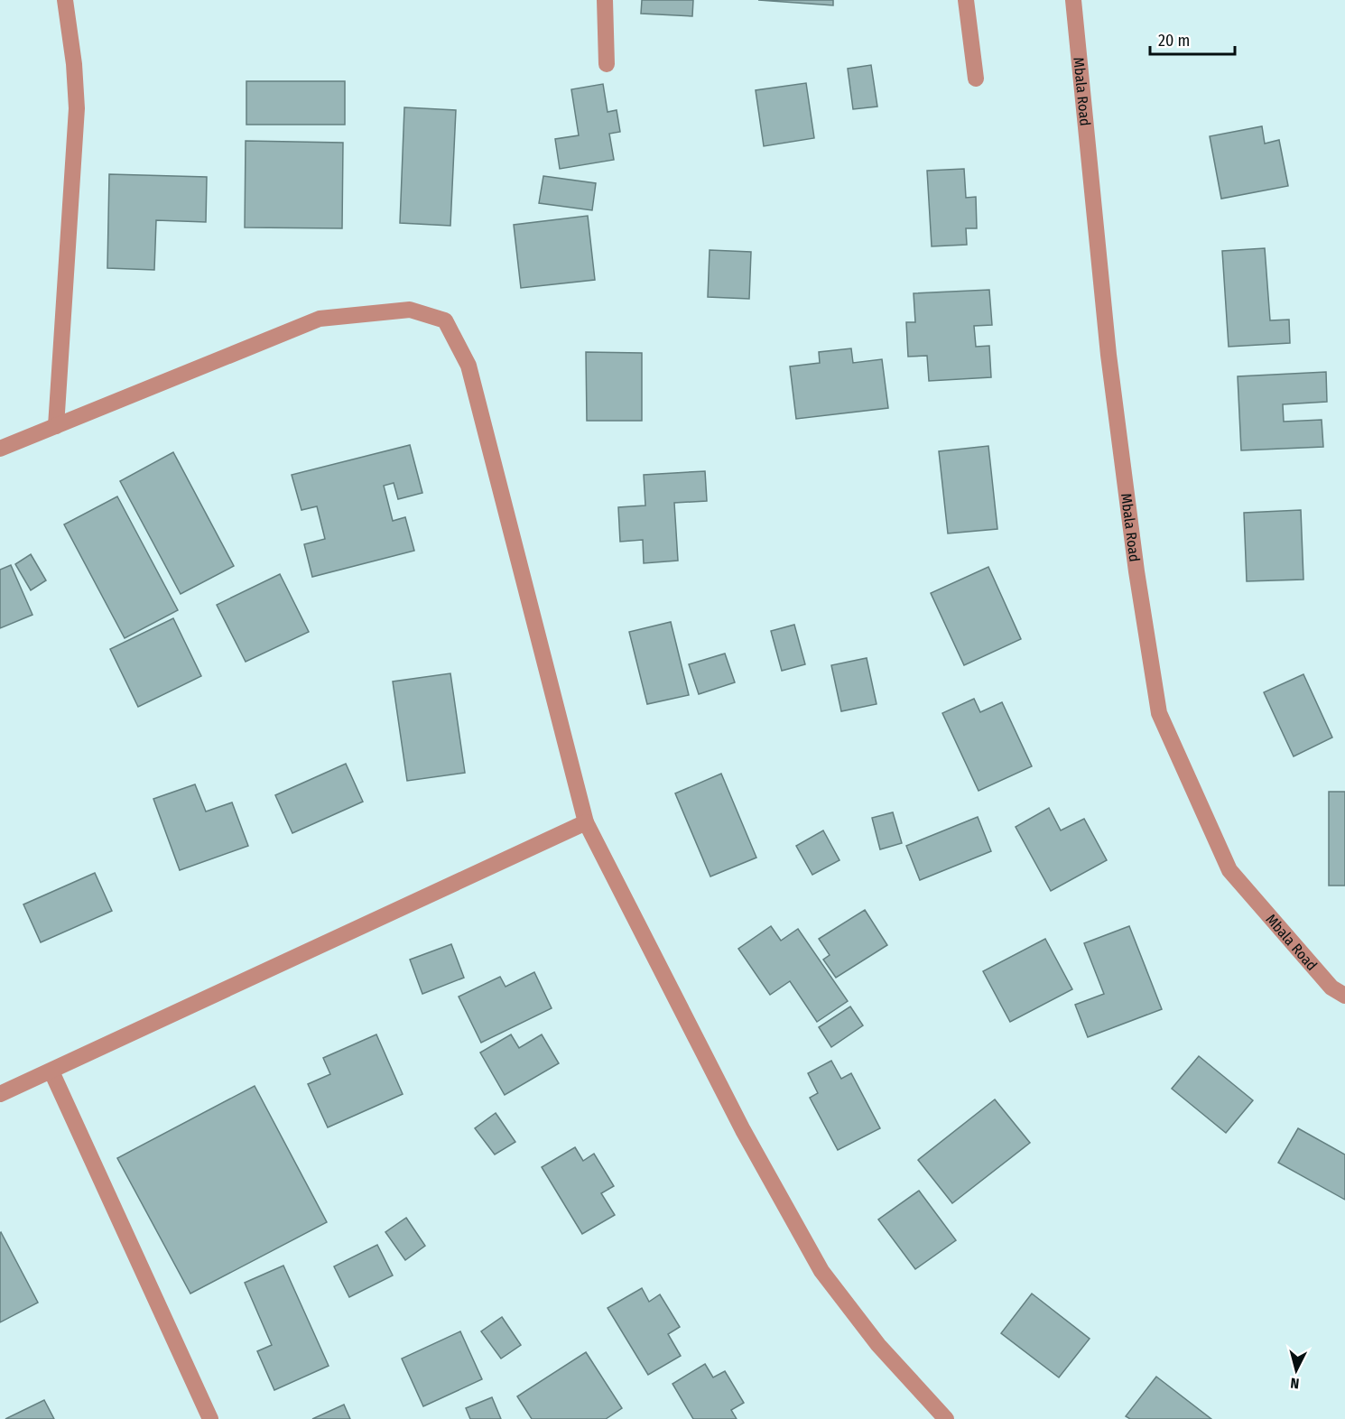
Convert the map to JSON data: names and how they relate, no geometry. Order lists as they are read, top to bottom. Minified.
{"streets":{"street":["Mbala Road"]},"scale_bar":"20 m","north":"bottom"}
